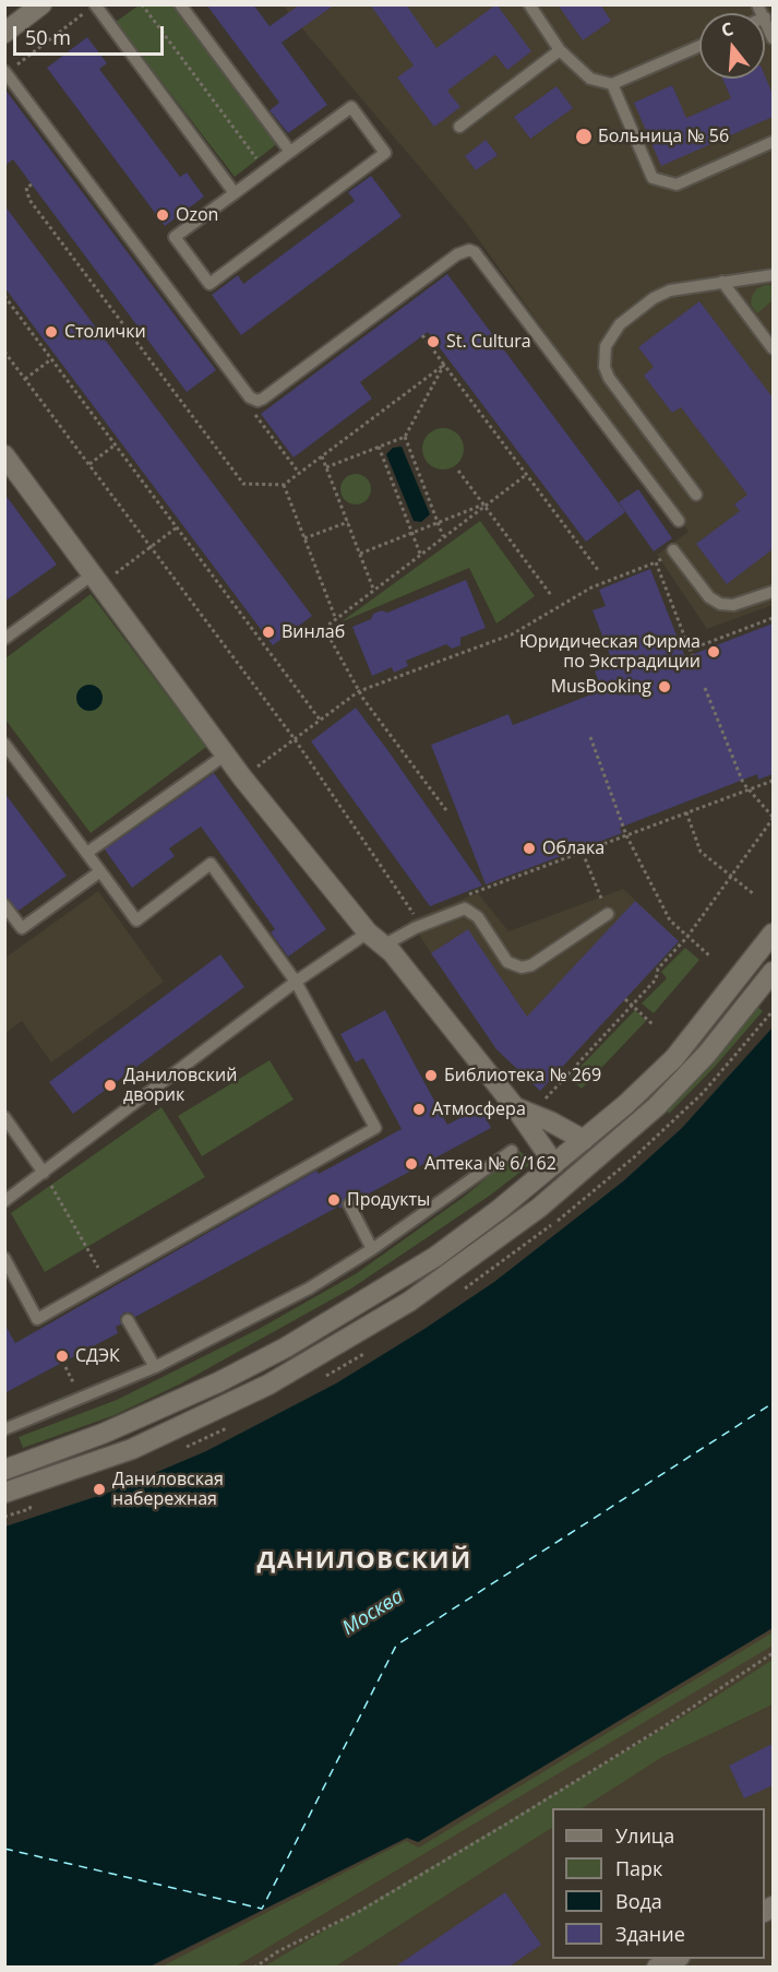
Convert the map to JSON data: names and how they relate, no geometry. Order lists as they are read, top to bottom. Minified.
{"districts":["ДАНИЛОВСКИЙ"],"water":["Москва"],"places":["Больница № 56","Ozon","Столички","St. Cultura","Винлаб","Юридическая Фирма по Экстрадиции","MusBooking","Облака","Библиотека № 269","Даниловский дворик","Атмосфера","Аптека № 6/162","Продукты","СДЭК","Даниловская набережная"],"legend":["Улица","Парк","Вода","Здание"],"scale_bar":"50 m","north":"top"}
